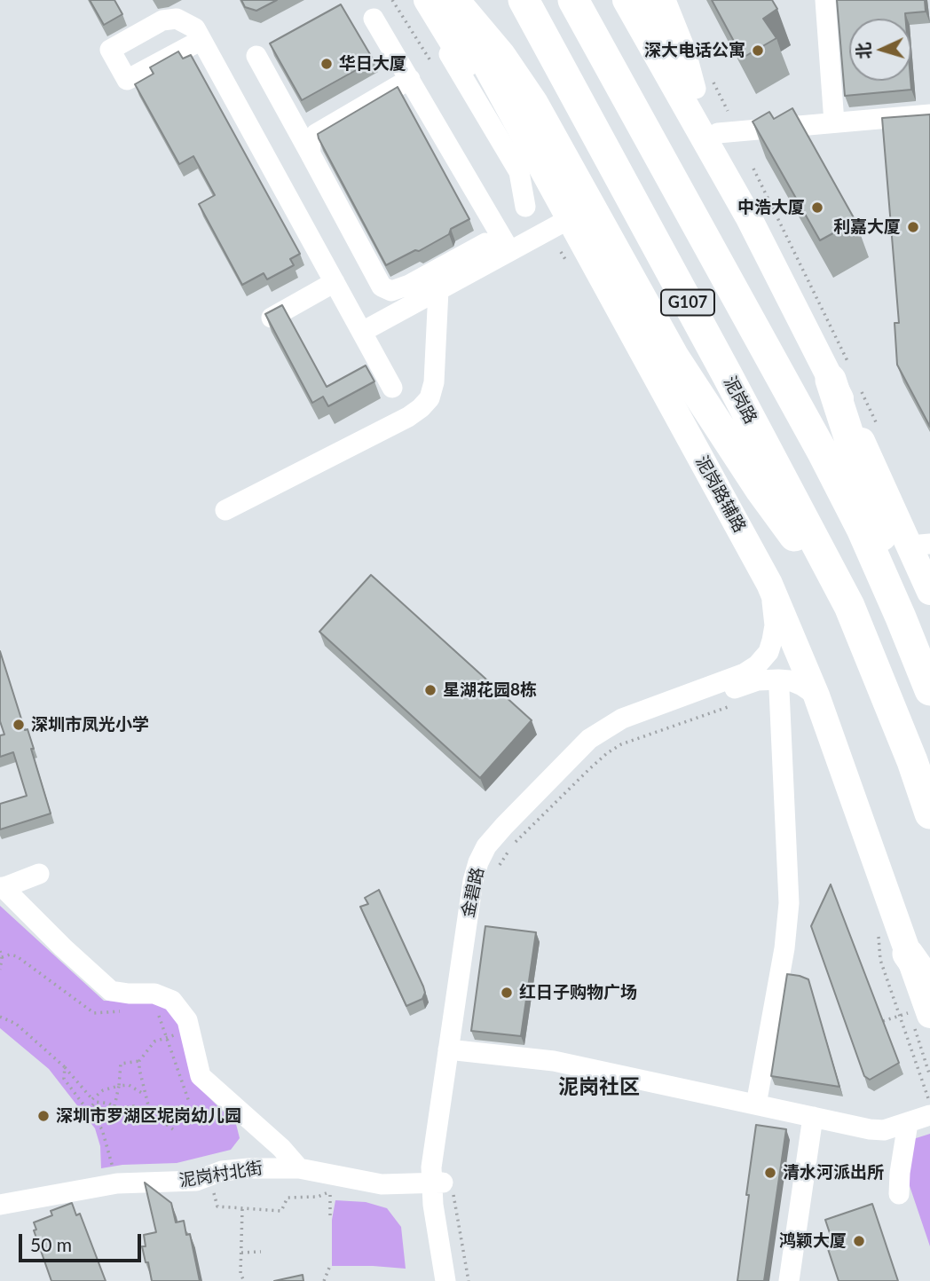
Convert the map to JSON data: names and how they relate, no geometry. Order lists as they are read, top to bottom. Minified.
{"streets":{"highway":["G107","泥岗路"],"main road":["泥岗路辅路"],"street":["金碧路","泥岗村北街"]},"crossings":[["泥岗路辅路","金碧路"],["金碧路","泥岗村北街"]],"districts":["泥岗社区"],"places":["深大电话公寓","华日大厦","中浩大厦","利嘉大厦","星湖花园8栋","深圳市凤光小学","红日子购物广场","深圳市罗湖区坭岗幼儿园","清水河派出所","鸿颖大厦"],"scale_bar":"50 m","north":"left"}
